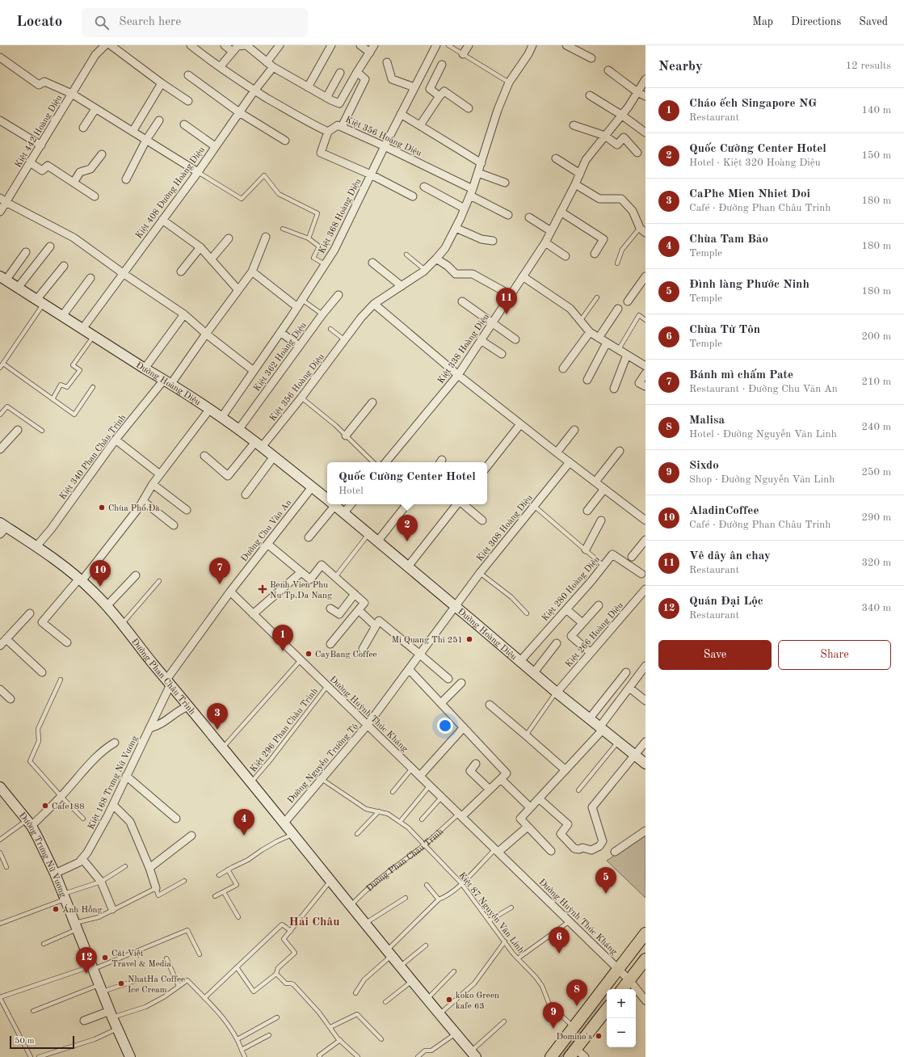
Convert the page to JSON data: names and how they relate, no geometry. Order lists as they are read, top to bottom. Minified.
{"streets":{"main road":["Đường Hoàng Diệu","Đường Phan Châu Trinh","Đường Trưng Nữ Vương"],"street":["Kiệt 442 Hoàng Diệu","Kiệt 356 Hoàng Diệu","Kiệt 408 Đường Hoàng Diệu","Kiệt 368 Hoàng Diệu","Kiệt 338 Hoàng Diệu","Kiệt 362 Hoàng Diệu","Kiệt 340 Phan Châu Trinh","Kiệt 308 Hoàng Diệu","Đường Chu Văn An","Kiệt 280 Hoàng Diệu","Kiệt 266 Hoàng Diệu","Đường Huỳnh Thúc Kháng","Đường Nguyễn Trường Tộ","Kiệt 168 Trưng Nữ Vương"],"lane":["Kiệt 296 Phan Châu Trinh","Kiệt 87 Nguyễn Văn Linh"]},"crossings":[["Kiệt 356 Hoàng Diệu","Kiệt 368 Hoàng Diệu"],["Kiệt 356 Hoàng Diệu","Đường Hoàng Diệu"],["Kiệt 408 Đường Hoàng Diệu","Đường Hoàng Diệu"],["Kiệt 368 Hoàng Diệu","Đường Hoàng Diệu"],["Kiệt 362 Hoàng Diệu","Đường Hoàng Diệu"],["Đường Hoàng Diệu","Kiệt 340 Phan Châu Trinh"],["Đường Hoàng Diệu","Kiệt 308 Hoàng Diệu"],["Đường Hoàng Diệu","Đường Chu Văn An"],["Đường Hoàng Diệu","Kiệt 280 Hoàng Diệu"],["Đường Hoàng Diệu","Kiệt 266 Hoàng Diệu"],["Đường Hoàng Diệu","Đường Nguyễn Trường Tộ"],["Kiệt 340 Phan Châu Trinh","Đường Phan Châu Trinh"],["Kiệt 308 Hoàng Diệu","Đường Nguyễn Trường Tộ"],["Đường Chu Văn An","Đường Phan Châu Trinh"],["Đường Chu Văn An","Đường Huỳnh Thúc Kháng"],["Đường Chu Văn An","Kiệt 168 Trưng Nữ Vương"],["Đường Phan Châu Trinh","Đường Huỳnh Thúc Kháng"],["Đường Phan Châu Trinh","Kiệt 296 Phan Châu Trinh"],["Đường Phan Châu Trinh","Đường Nguyễn Trường Tộ"],["Đường Phan Châu Trinh","Kiệt 168 Trưng Nữ Vương"],["Đường Phan Châu Trinh","Kiệt 87 Nguyễn Văn Linh"],["Đường Huỳnh Thúc Kháng","Kiệt 296 Phan Châu Trinh"],["Đường Huỳnh Thúc Kháng","Đường Nguyễn Trường Tộ"],["Đường Nguyễn Trường Tộ","Kiệt 87 Nguyễn Văn Linh"],["Kiệt 168 Trưng Nữ Vương","Đường Trưng Nữ Vương"]],"districts":["Hải Châu"],"places":{"other":["Chùa Phổ Đà","Mi Quang Thi 251","CayBang Coffee","Cafe188","Ánh Hồng","Cát Việt Travel & Media","NhatHa Coffee Ice Cream","koko Green kafe 63","Domino's"],"health":["Benh Vien Phu Nu Tp.Da Nang"]},"scale_bar":"50 m","page":{"header":"Locato","search":"Search here","nav":["Map","Directions","Saved"],"heading":["Nearby","12 results"],"list":[{"mark":"1","name":"Cháo ếch Singapore NG","note":"Restaurant","value":"140 m"},{"mark":"2","name":"Quốc Cường Center Hotel","note":"Hotel · Kiệt 320 Hoàng Diệu","value":"150 m"},{"mark":"3","name":"CaPhe Mien Nhiet Doi","note":"Café · Đường Phan Châu Trinh","value":"180 m"},{"mark":"4","name":"Chùa Tam Bảo","note":"Temple","value":"180 m"},{"mark":"5","name":"Đình làng Phước Ninh","note":"Temple","value":"180 m"},{"mark":"6","name":"Chùa Từ Tôn","note":"Temple","value":"200 m"},{"mark":"7","name":"Bánh mì chấm Pate","note":"Restaurant · Đường Chu Văn An","value":"210 m"},{"mark":"8","name":"Malisa","note":"Hotel · Đường Nguyễn Văn Linh","value":"240 m"},{"mark":"9","name":"Sixdo","note":"Shop · Đường Nguyễn Văn Linh","value":"250 m"},{"mark":"10","name":"AladinCoffee","note":"Café · Đường Phan Châu Trinh","value":"290 m"},{"mark":"11","name":"Vê dây ân chay","note":"Restaurant","value":"320 m"},{"mark":"12","name":"Quán Đại Lộc","note":"Restaurant","value":"340 m"}],"pins":["11","2","7","10","1","3","4","5","6","12","8","9"],"popup":["Quốc Cường Center Hotel","Hotel"],"buttons":["Save","Share"],"map_buttons":["+","−"],"scale":"50 m"}}
